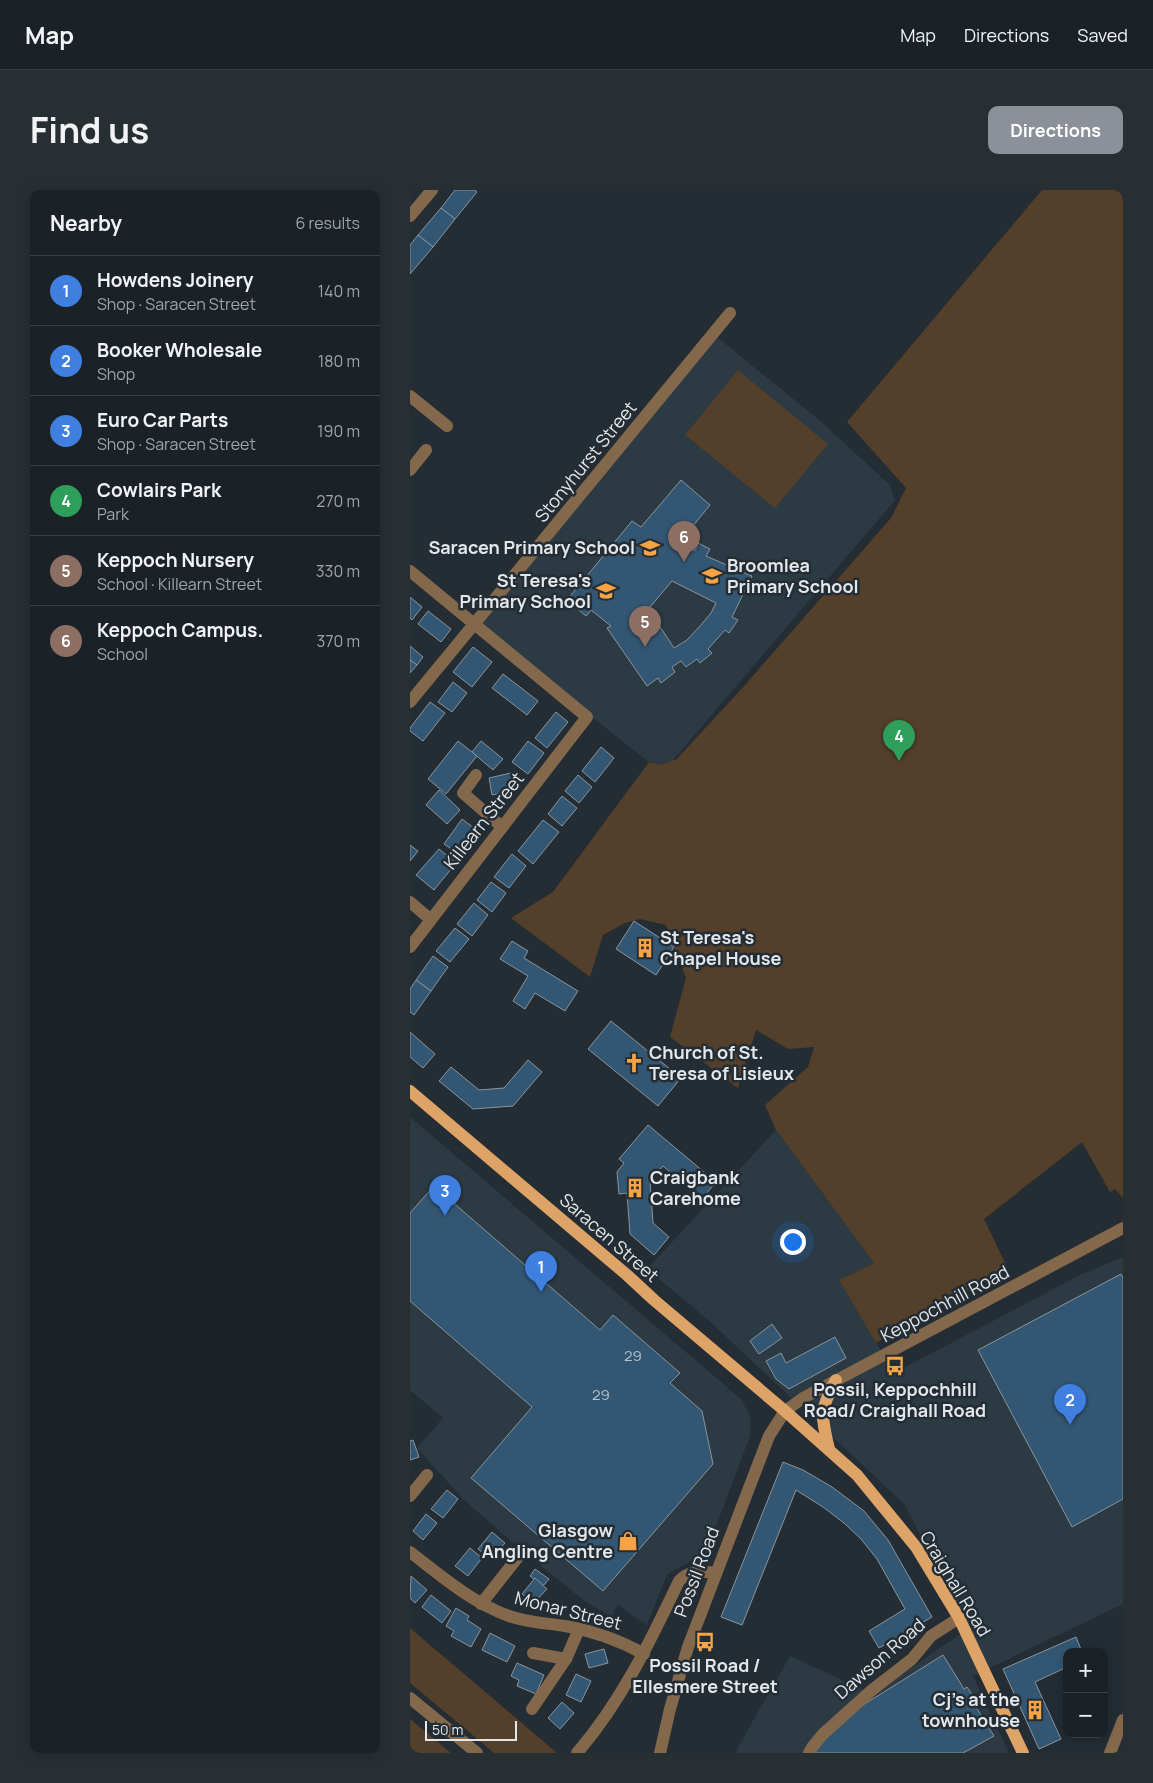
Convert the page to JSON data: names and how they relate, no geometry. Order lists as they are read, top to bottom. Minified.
{"streets":{"main road":["Saracen Street","Craighall Road"],"street":["Stonyhurst Street","Killearn Street","Keppochhill Road","Possil Road","Monar Street","Dawson Road"]},"crossings":[["Stonyhurst Street","Killearn Street"],["Saracen Street","Keppochhill Road"],["Saracen Street","Possil Road"],["Saracen Street","Craighall Road"],["Keppochhill Road","Possil Road"],["Keppochhill Road","Craighall Road"],["Possil Road","Craighall Road"],["Craighall Road","Dawson Road"]],"places":{"school or university":["Saracen Primary School","Broomlea Primary School","St Teresa's Primary School"],"building":["St Teresa's Chapel House","Craigbank Carehome","Cj's at the townhouse"],"church":["Church of St. Teresa of Lisieux"],"bus stop":["Possil, Keppochhill Road/ Craighall Road","Possil Road / Ellesmere Street"],"shop":["Glasgow Angling Centre"]},"house_numbers":["29","29"],"scale_bar":"50 m","page":{"header":"Map","nav":["Map","Directions","Saved"],"title":"Find us","buttons":"Directions","heading":["Nearby","6 results"],"list":[{"mark":"1","name":"Howdens Joinery","note":"Shop · Saracen Street","value":"140 m"},{"mark":"2","name":"Booker Wholesale","note":"Shop","value":"180 m"},{"mark":"3","name":"Euro Car Parts","note":"Shop · Saracen Street","value":"190 m"},{"mark":"4","name":"Cowlairs Park","note":"Park","value":"270 m"},{"mark":"5","name":"Keppoch Nursery","note":"School · Killearn Street","value":"330 m"},{"mark":"6","name":"Keppoch Campus.","note":"School","value":"370 m"}],"pins":["6","5","4","3","1","2"],"map_buttons":["+","−"],"scale":"50 m"}}
